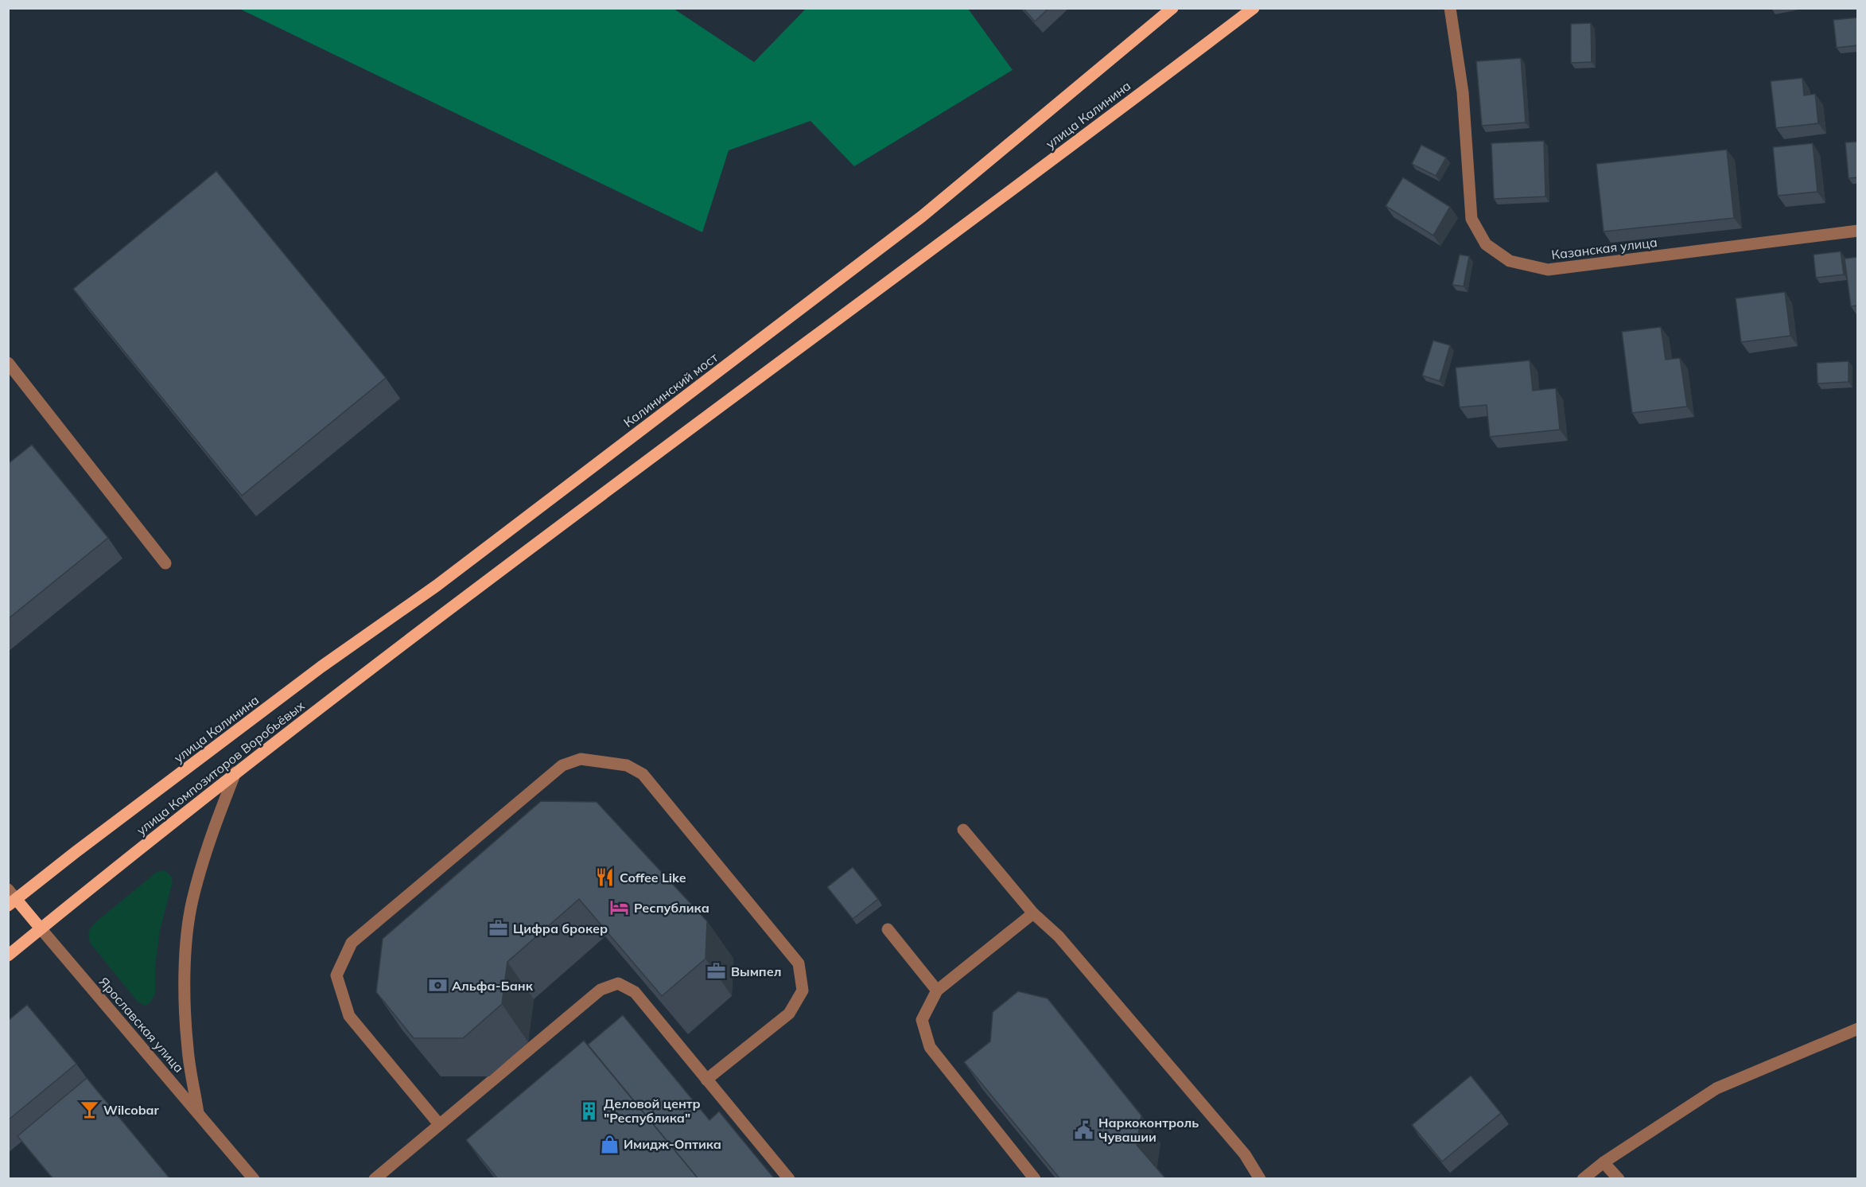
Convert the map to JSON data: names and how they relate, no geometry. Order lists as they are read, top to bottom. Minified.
{"streets":{"main road":["улица Калинина","Калининский мост","улица Композиторов Воробьёвых","Ярославская улица"],"street":["Казанская улица"]},"crossings":[["улица Калинина","Калининский мост"],["улица Калинина","улица Композиторов Воробьёвых"],["улица Калинина","Ярославская улица"],["улица Композиторов Воробьёвых","Ярославская улица"]],"places":{"restaurant":["Coffee Like"],"hotel":["Республика"],"office":["Цифра брокер","Вымпел"],"bank":["Альфа-Банк"],"bar":["Wilcobar"],"building":["Деловой центр \"Республика\""],"public building":["Наркоконтроль Чувашии"],"shop":["Имидж-Оптика"]}}
